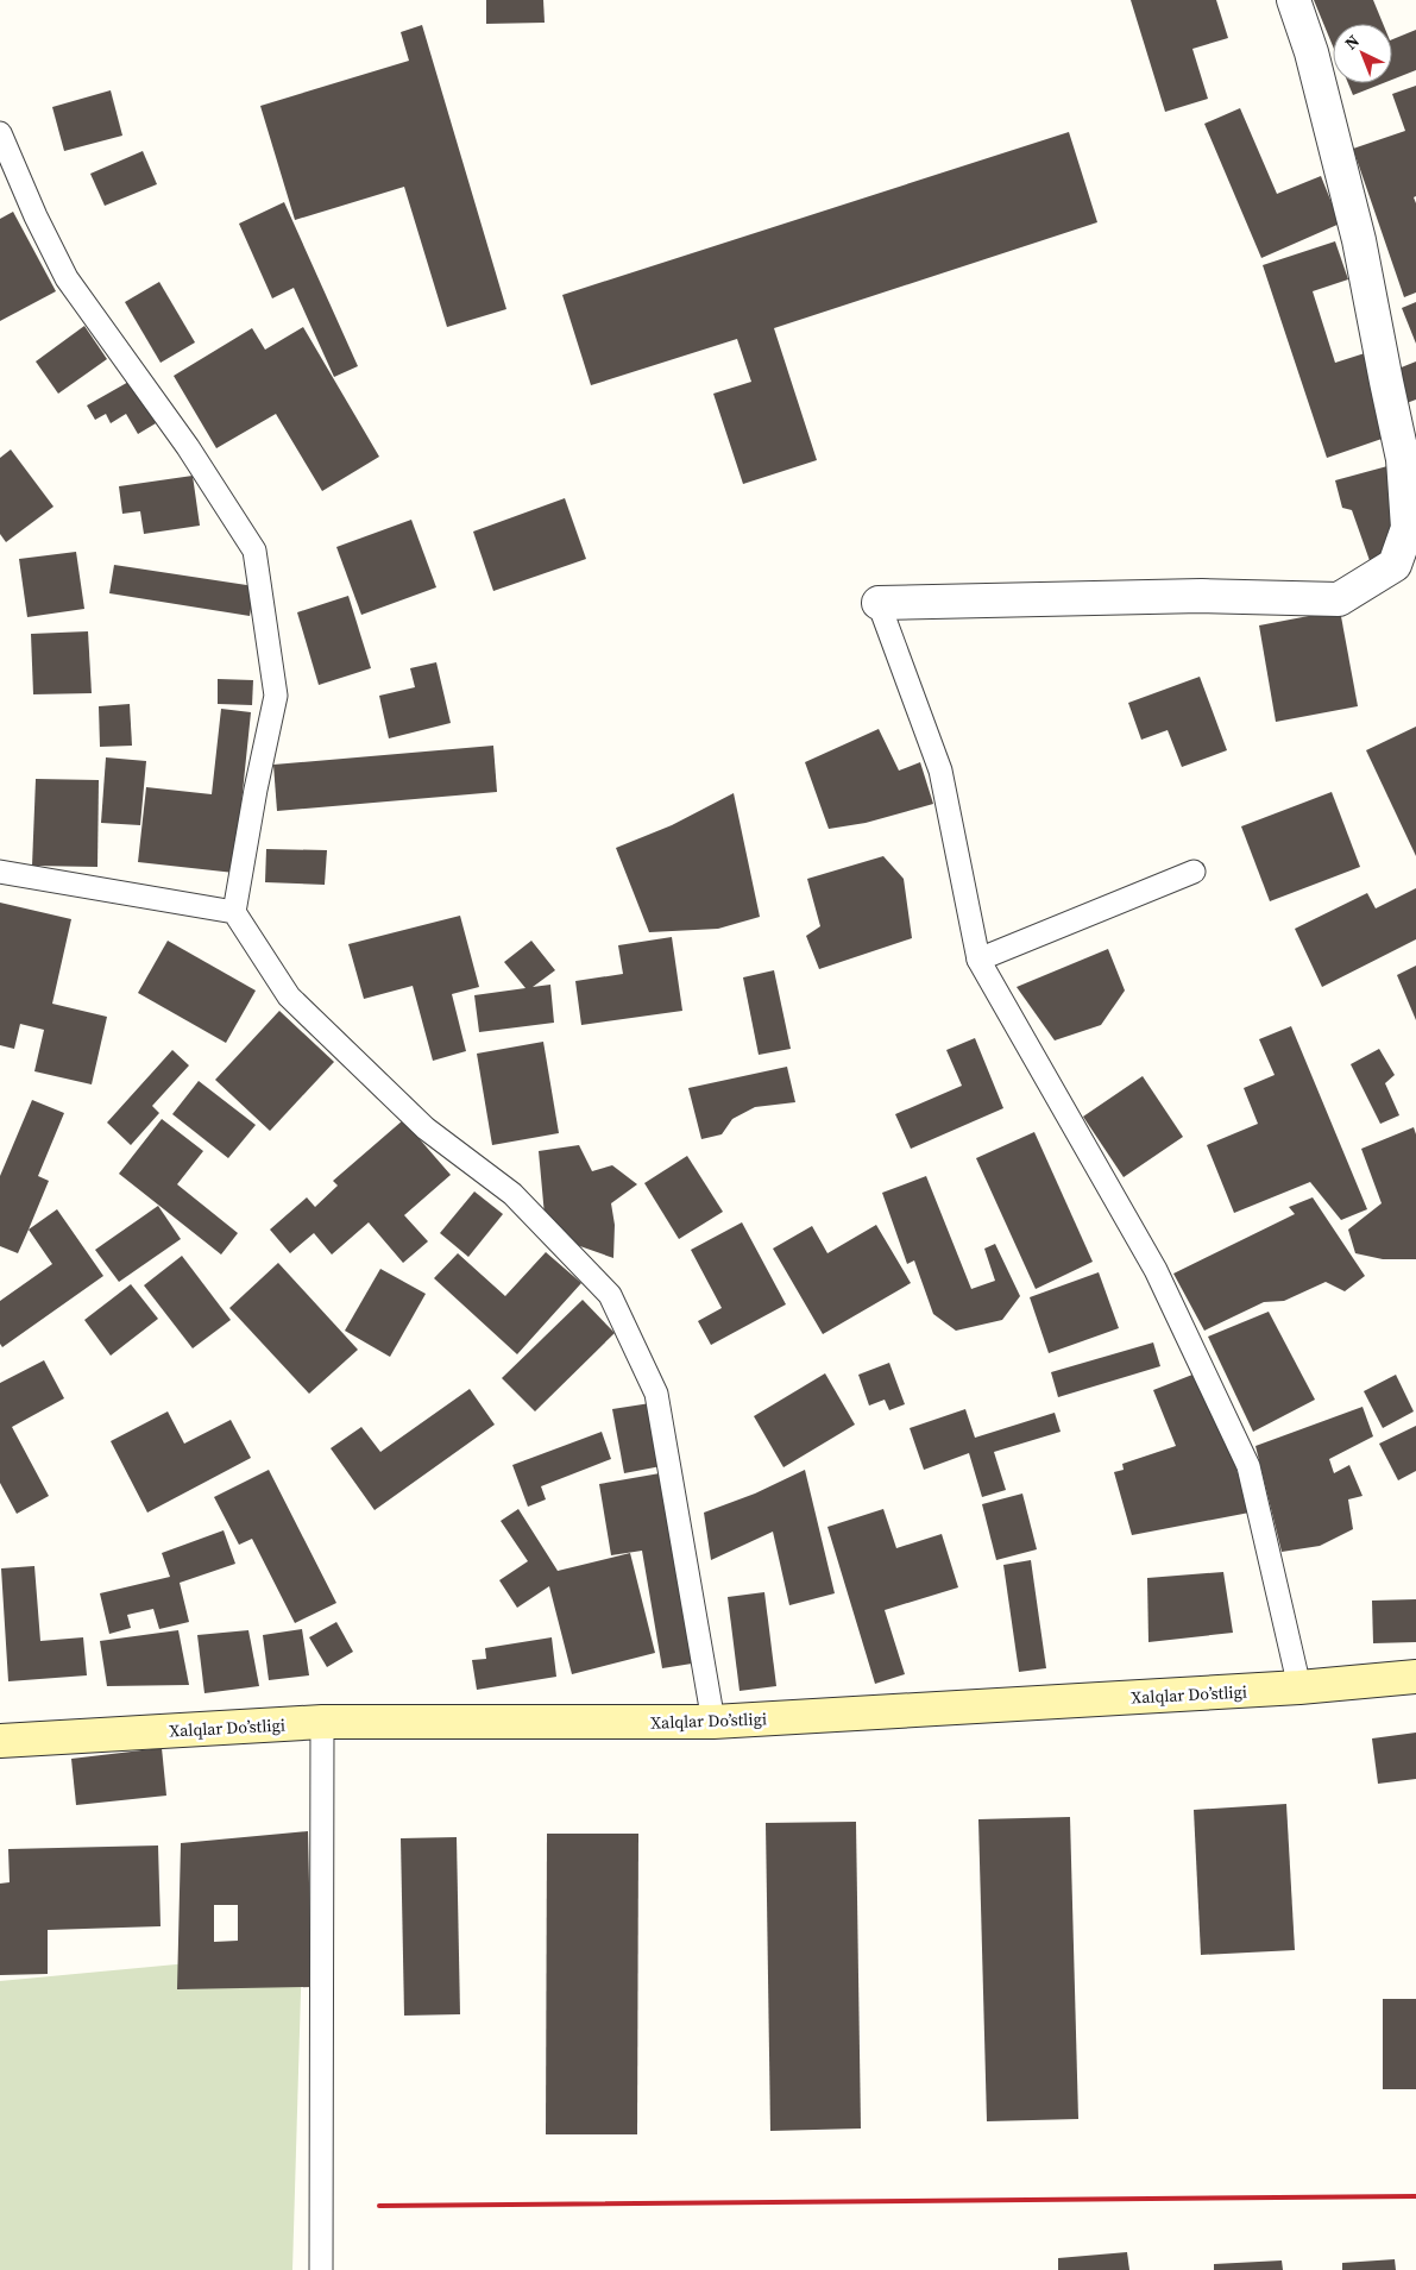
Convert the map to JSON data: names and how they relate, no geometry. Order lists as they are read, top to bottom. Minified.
{"streets":{"main road":["Xalqlar Do’stligi"]},"north":"top left"}
